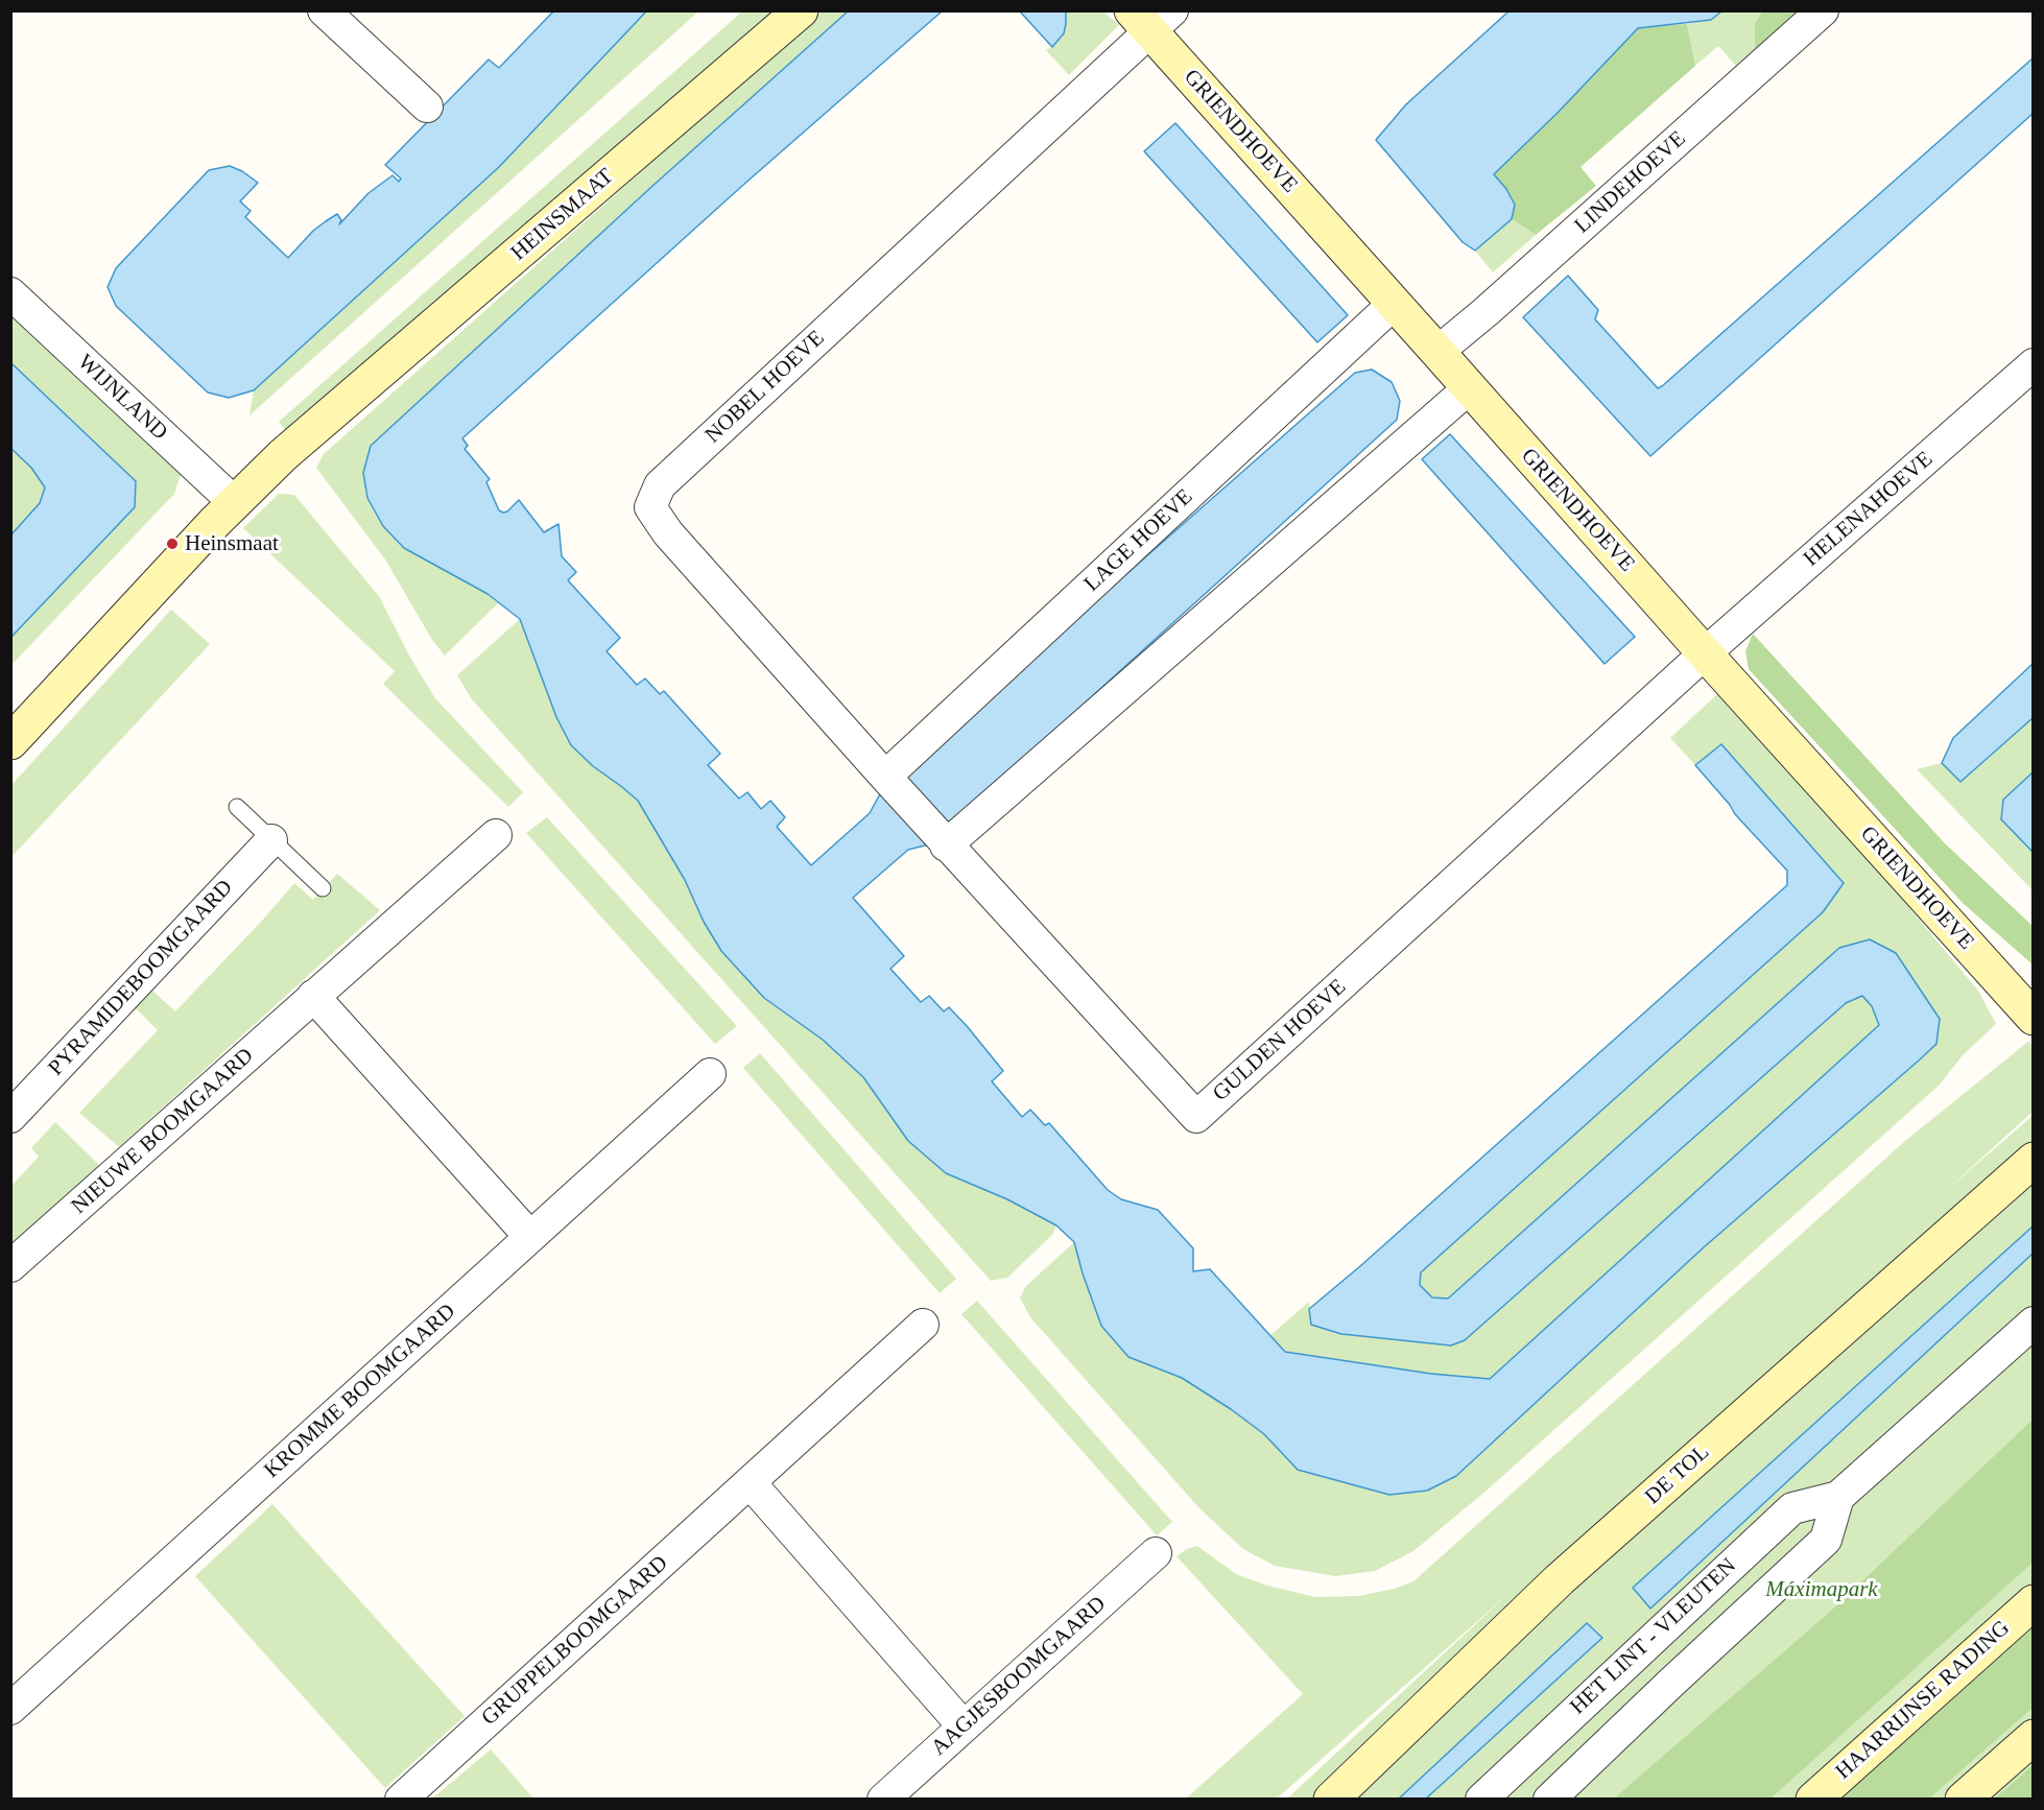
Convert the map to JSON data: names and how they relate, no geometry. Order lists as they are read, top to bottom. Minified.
{"streets":{"street":["GRIENDHOEVE","LINDEHOEVE","HEINSMAAT","NOBEL HOEVE","WIJNLAND","HELENAHOEVE","LAGE HOEVE","PYRAMIDEBOOMGAARD","GULDEN HOEVE","NIEUWE BOOMGAARD","KROMME BOOMGAARD","DE TOL","HET LINT - VLEUTEN","GRUPPELBOOMGAARD","AAGJESBOOMGAARD","HAARRIJNSE RADING"]},"crossings":[["GRIENDHOEVE","LINDEHOEVE"],["GRIENDHOEVE","NOBEL HOEVE"],["GRIENDHOEVE","HELENAHOEVE"],["GRIENDHOEVE","LAGE HOEVE"],["GRIENDHOEVE","GULDEN HOEVE"],["HEINSMAAT","WIJNLAND"],["NOBEL HOEVE","LAGE HOEVE"],["NOBEL HOEVE","GULDEN HOEVE"],["HELENAHOEVE","GULDEN HOEVE"],["LAGE HOEVE","GULDEN HOEVE"]],"parks":["Máximapark"],"places":["Heinsmaat"]}
